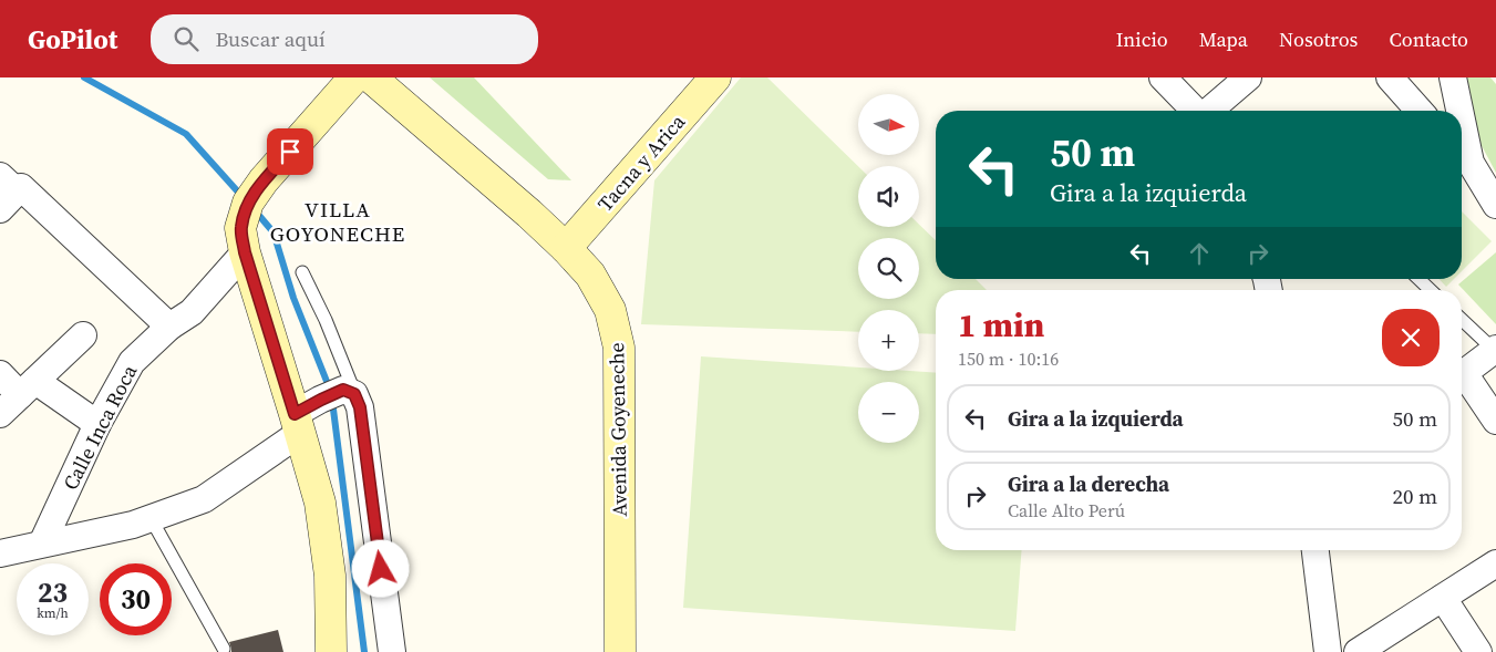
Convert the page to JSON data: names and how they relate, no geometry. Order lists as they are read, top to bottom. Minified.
{"streets":{"street":["Tacna y Arica","Calle Inca Roca","Avenida Goyeneche"]},"crossings":[["Tacna y Arica","Avenida Goyeneche"]],"districts":["VILLA GOYONECHE"],"north":"right","page":{"header":"GoPilot","search":"Buscar aquí","nav":["Inicio","Mapa","Nosotros","Contacto"],"map_buttons":["+","−"],"turn":["50 m","Gira a la izquierda"],"heading":["1 min","150 m · 10:16"],"list":[{"name":"Gira a la izquierda","value":"50 m"},{"name":"Gira a la derecha","note":"Calle Alto Perú","value":"20 m"}],"speed":"23 km/h","limit":"30"}}
